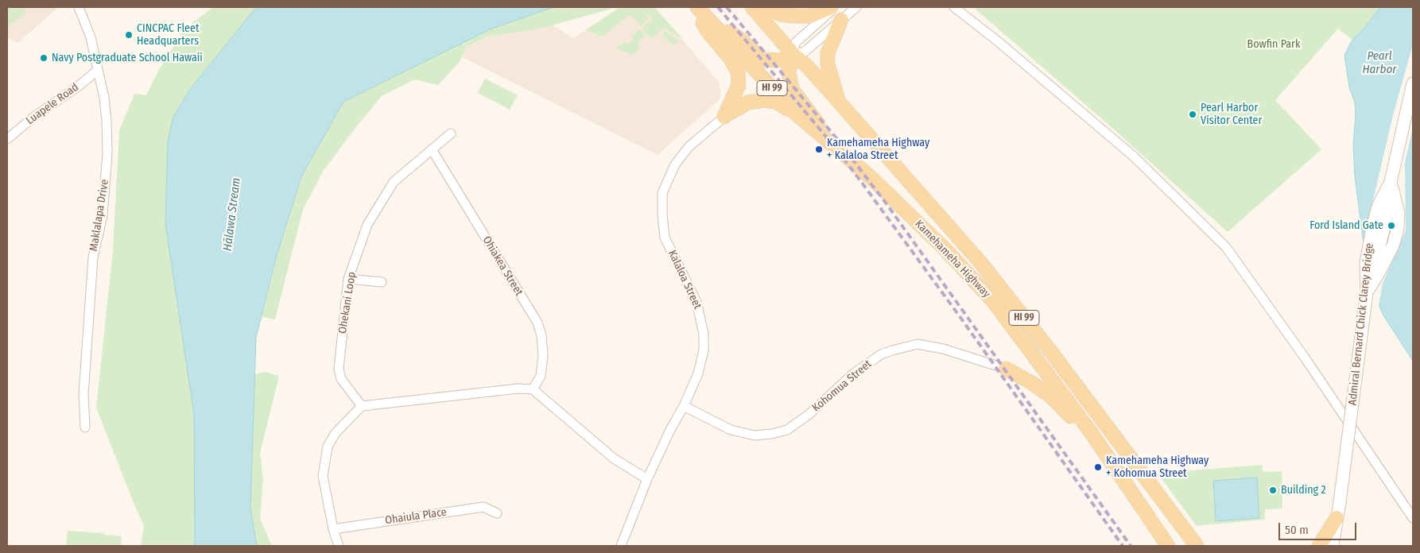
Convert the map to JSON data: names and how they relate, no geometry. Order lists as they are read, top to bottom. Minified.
{"streets":{"main road":["HI 99","Kamehameha Highway"],"street":["Luapele Road","Maklalapa Drive","Ohiakea Street","Kalaloa Street","Ohekani Loop","Admiral Bernard Chick Clarey Bridge","Kohomua Street","Ohaiula Place"]},"crossings":[["Luapele Road","Maklalapa Drive"],["Ohiakea Street","Ohekani Loop"],["Kalaloa Street","Kohomua Street"]],"water":["Pearl Harbor","Hālawa Stream"],"parks":["Bowfin Park"],"places":["CINCPAC Fleet Headquarters","Navy Postgraduate School Hawaii","Pearl Harbor Visitor Center","Kamehameha Highway + Kalaloa Street","Ford Island Gate","Kamehameha Highway + Kohomua Street","Building 2"],"scale_bar":"50 m"}
